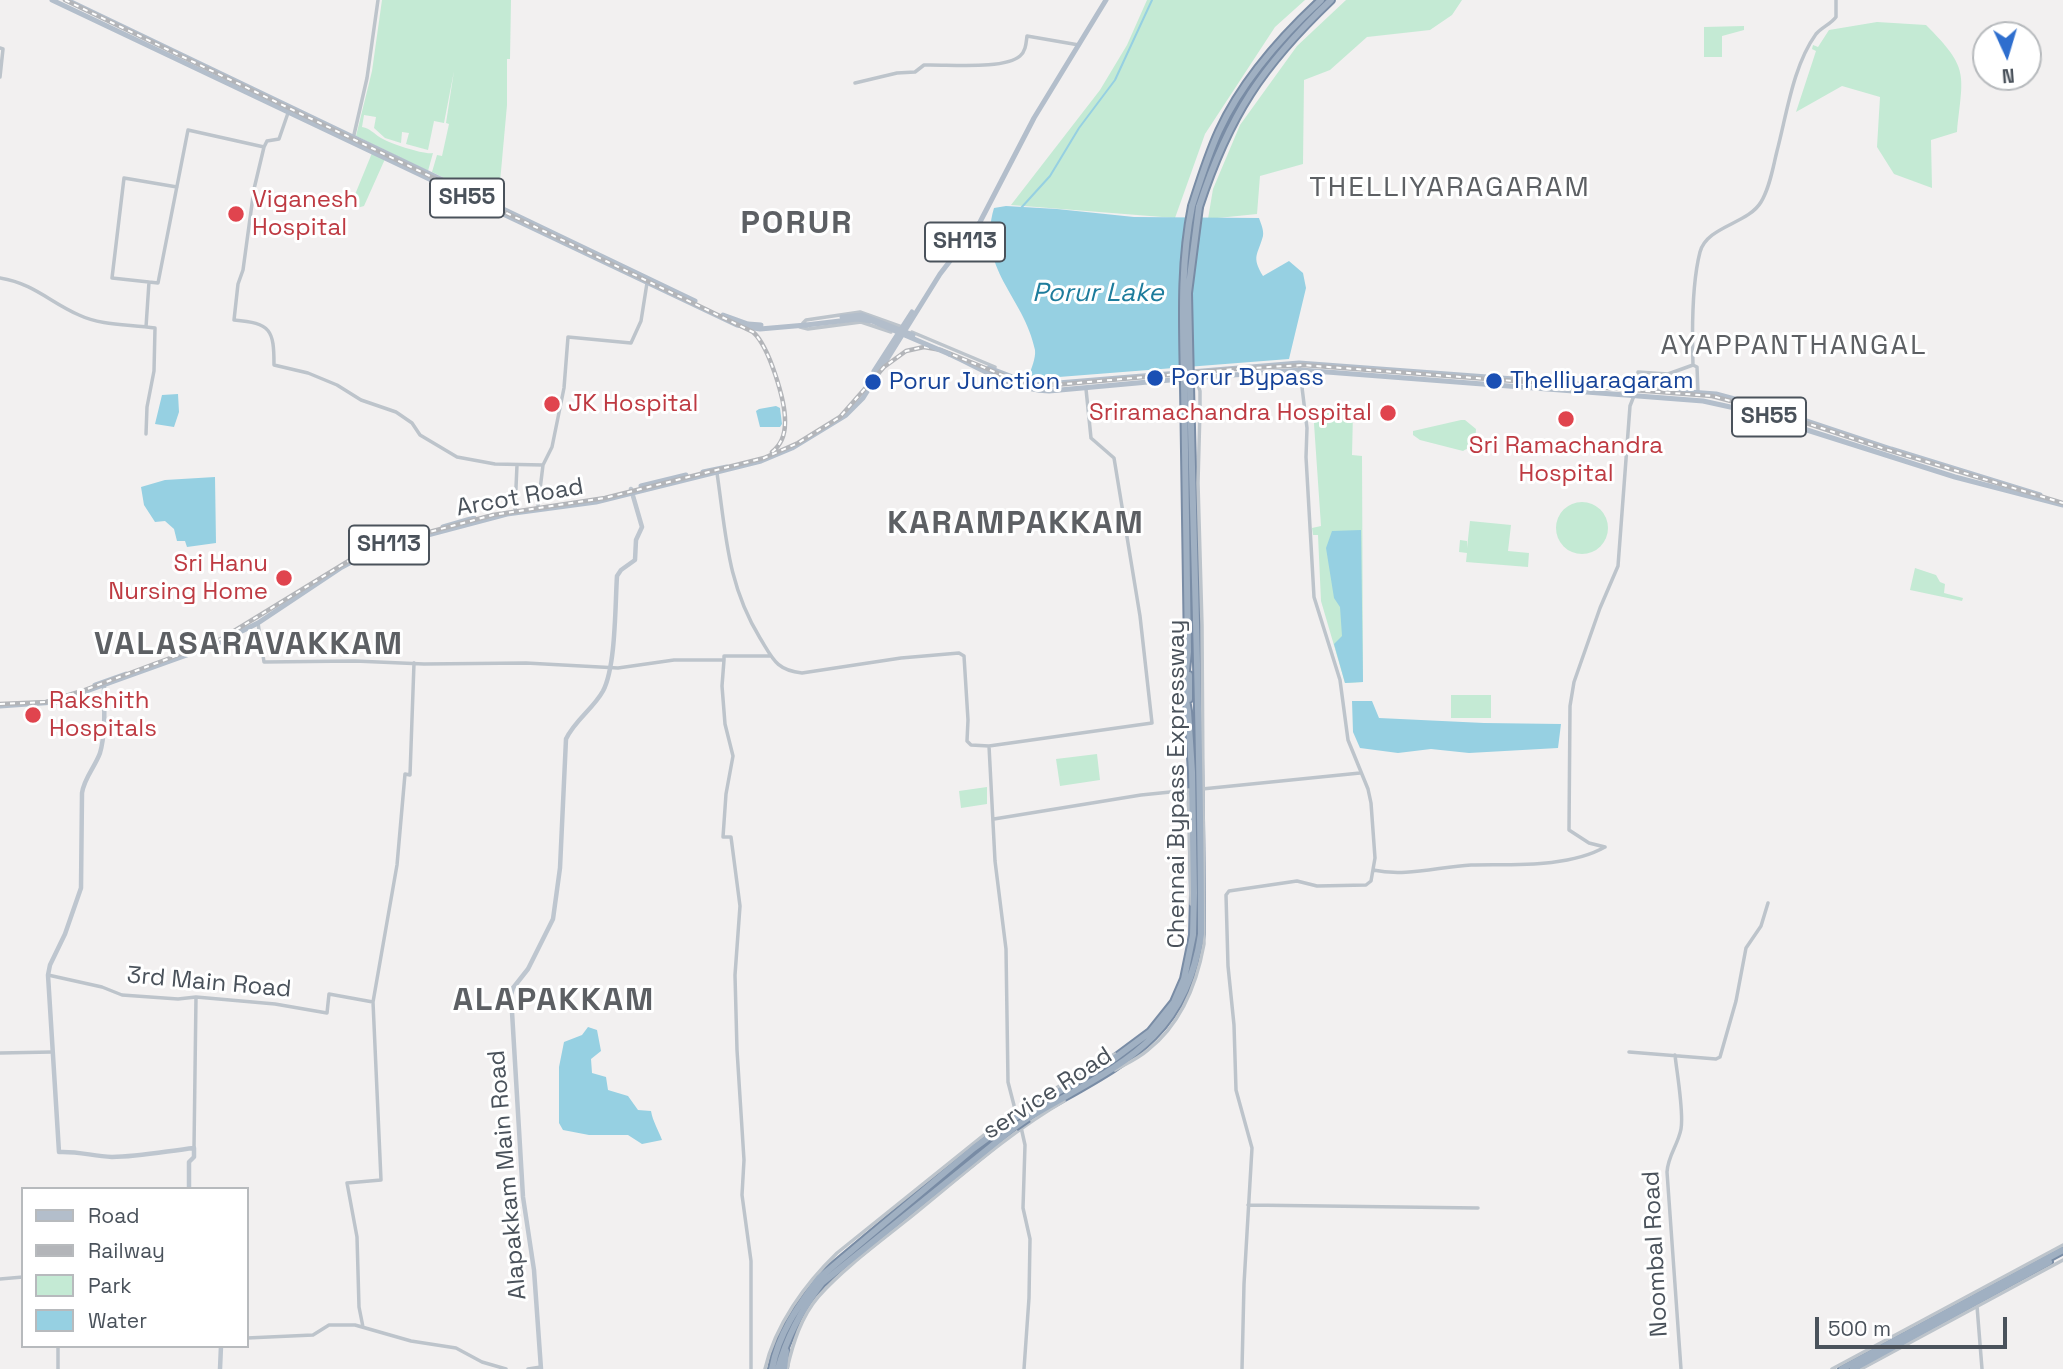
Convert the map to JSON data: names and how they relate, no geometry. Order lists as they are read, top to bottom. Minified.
{"streets":{"highway":["Chennai Bypass Expressway"],"main road":["SH55","SH113","Arcot Road","Alapakkam Main Road"],"street":["3rd Main Road","service Road","Noombal Road"]},"crossings":[["SH55","Chennai Bypass Expressway"],["SH113","Arcot Road"],["Arcot Road","Alapakkam Main Road"],["Chennai Bypass Expressway","service Road"]],"districts":["THELLIYARAGARAM","PORUR","AYAPPANTHANGAL","KARAMPAKKAM","VALASARAVAKKAM","ALAPAKKAM"],"water":["Porur Lake"],"places":["Viganesh Hospital","Porur Bypass","Thelliyaragaram","Porur Junction","JK Hospital","Sriramachandra Hospital","Sri Ramachandra Hospital","Sri Hanu Nursing Home","Rakshith Hospitals"],"legend":["Road","Railway","Park","Water"],"scale_bar":"500 m","north":"bottom"}
